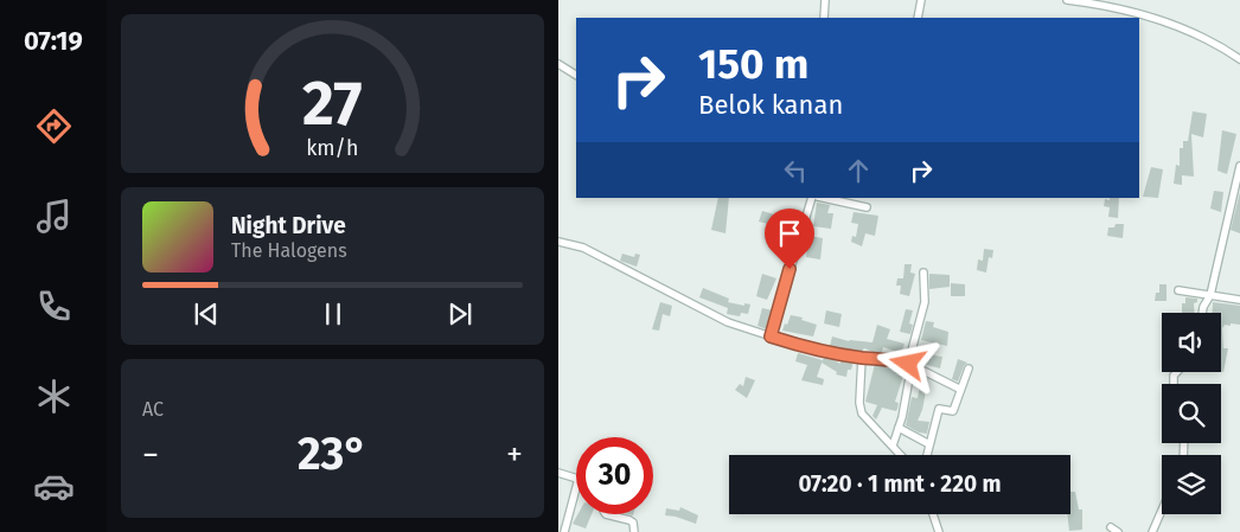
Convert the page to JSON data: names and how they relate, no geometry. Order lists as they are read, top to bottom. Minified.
{"page":{"tabs":"07:19","turn":["150 m","Belok kanan"],"song":["Night Drive","The Halogens"],"tile":"AC","heat":["−","23°","+"],"limit":"30","trip":"07:20 · 1 mnt · 220 m","gauge":["27","km/h"]}}
